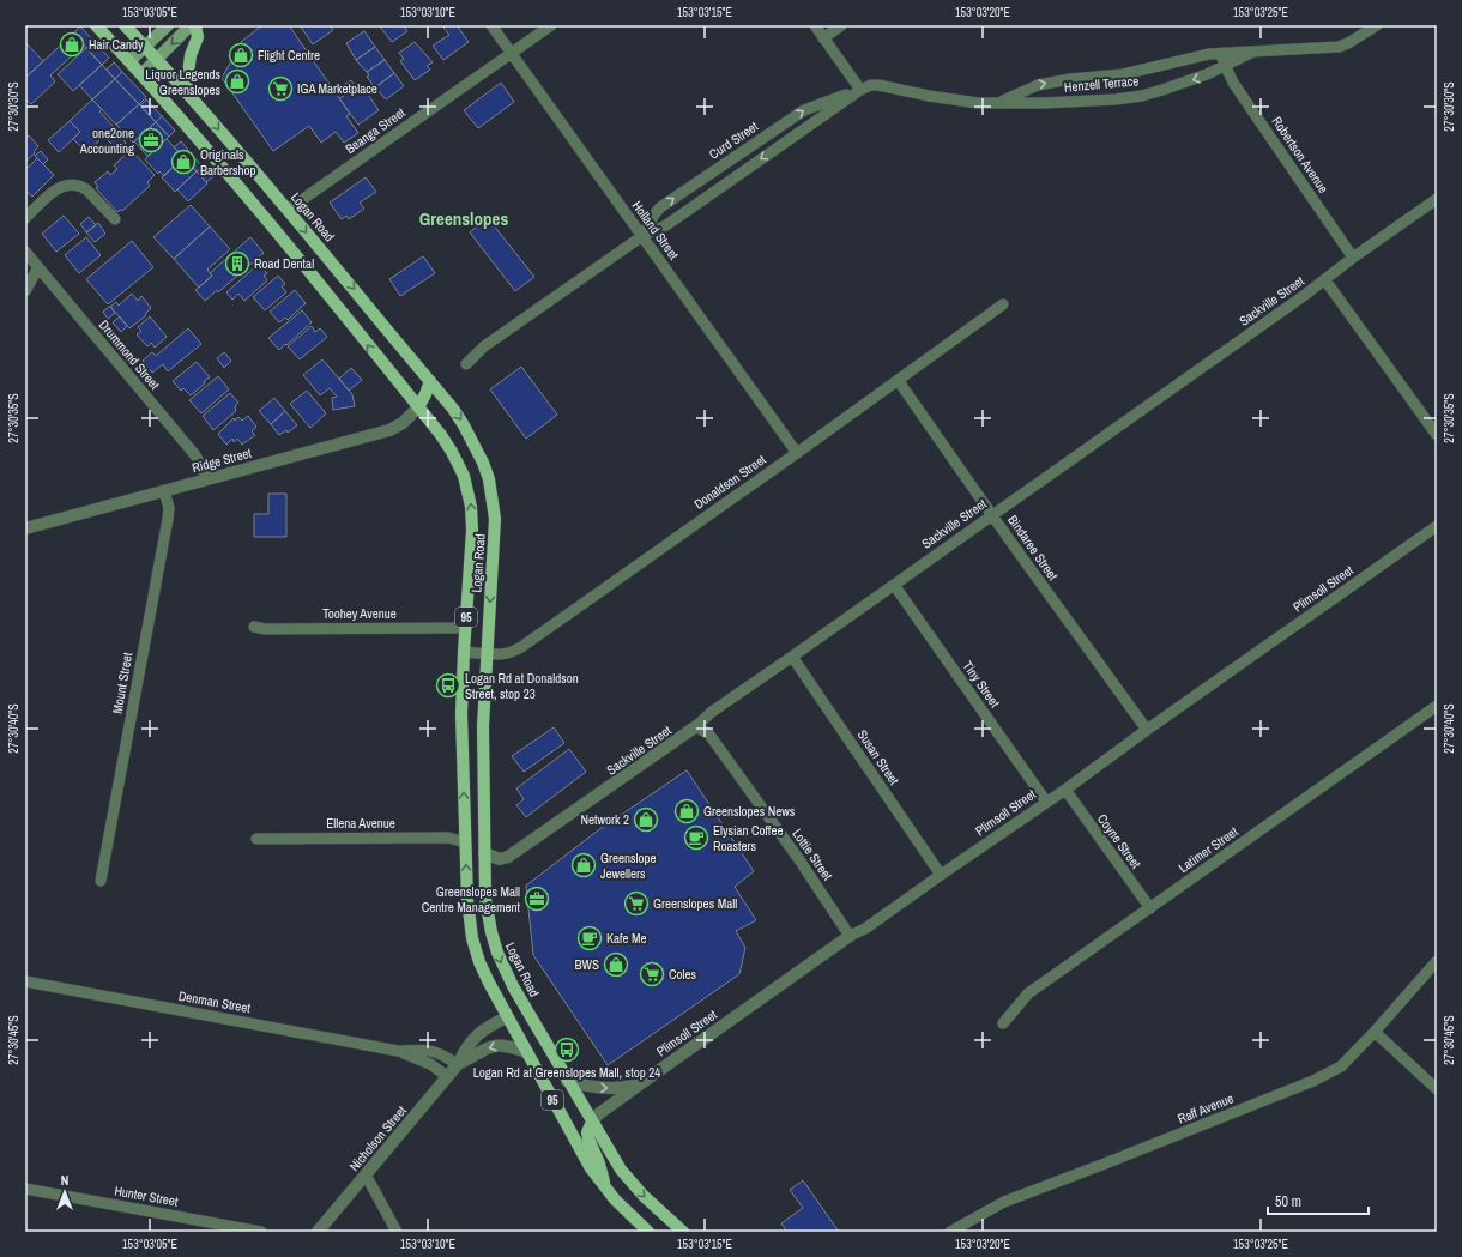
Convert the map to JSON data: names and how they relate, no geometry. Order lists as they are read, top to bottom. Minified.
{"streets":{"main road":["Logan Road","95","Nicholson Street"],"street":["Henzell Terrace","Beanga Street","Curd Street","Robertson Avenue","Holland Street","Sackville Street","Drummond Street","Ridge Street","Donaldson Street","Bindaree Street","Plimsoll Street","Toohey Avenue","Mount Street","Tiny Street","Susan Street","Ellena Avenue","Coyne Street","Latimer Street","Lottie Street","Denman Street","Raff Avenue","Hunter Street"]},"crossings":[["Henzell Terrace","Curd Street"],["Henzell Terrace","Robertson Avenue"],["Beanga Street","Logan Road"],["Beanga Street","Holland Street"],["Curd Street","Holland Street"],["Robertson Avenue","Sackville Street"],["Logan Road","Sackville Street"],["Logan Road","Ridge Street"],["Logan Road","Donaldson Street"],["Logan Road","Plimsoll Street"],["Logan Road","Toohey Avenue"],["Logan Road","Ellena Avenue"],["Logan Road","Nicholson Street"],["Holland Street","Donaldson Street"],["Sackville Street","Bindaree Street"],["Sackville Street","Tiny Street"],["Sackville Street","Susan Street"],["Sackville Street","Lottie Street"],["Drummond Street","Ridge Street"],["Ridge Street","Mount Street"],["Donaldson Street","Bindaree Street"],["Bindaree Street","Plimsoll Street"],["Plimsoll Street","Tiny Street"],["Plimsoll Street","Susan Street"],["Plimsoll Street","Coyne Street"],["Plimsoll Street","Lottie Street"],["Coyne Street","Latimer Street"],["Denman Street","Nicholson Street"]],"districts":["Greenslopes"],"places":{"shop":["Hair Candy","Flight Centre","Liquor Legends Greenslopes","Originals Barbershop","Greenslopes News","Network 2","Greenslope Jewellers","BWS"],"supermarket":["IGA Marketplace","Greenslopes Mall","Coles"],"office":["one2one Accounting","Greenslopes Mall Centre Management"],"building":["Road Dental"],"bus stop":["Logan Rd at Donaldson Street, stop 23","Logan Rd at Greenslopes Mall, stop 24"],"cafe":["Elysian Coffee Roasters","Kafe Me"]},"scale_bar":"50 m","north":"top","coordinates":["153°03'05\"E","153°03'10\"E","153°03'15\"E","153°03'20\"E","153°03'25\"E","27°30'30\"S","27°30'35\"S","27°30'40\"S","27°30'45\"S"]}
